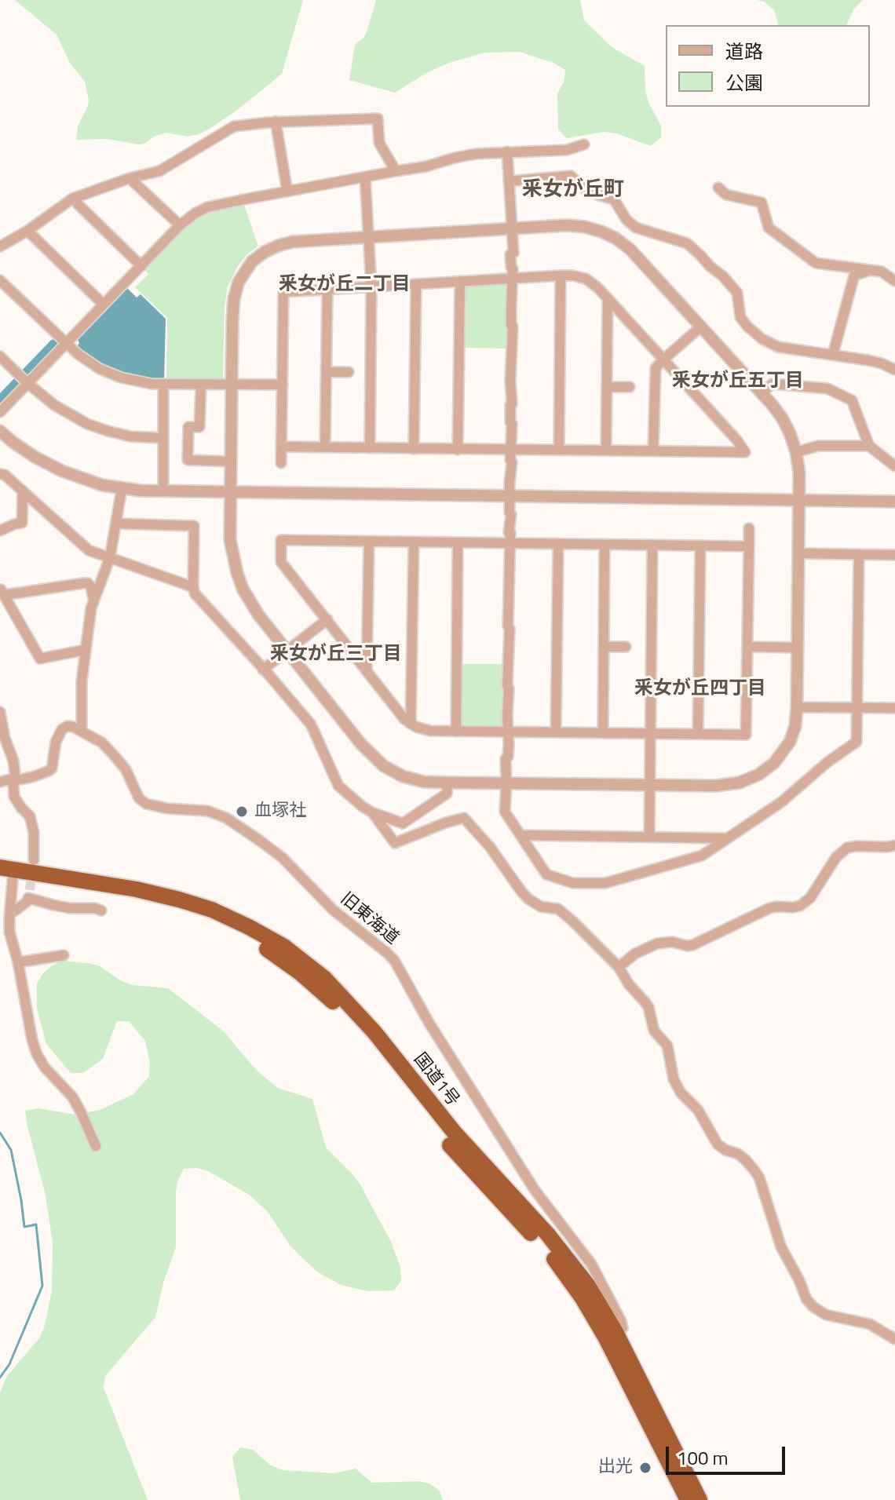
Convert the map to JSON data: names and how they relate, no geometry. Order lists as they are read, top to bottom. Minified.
{"streets":{"highway":["国道1号"],"street":["旧東海道"]},"crossings":[["旧東海道","国道1号"]],"districts":["釆女が丘町","釆女が丘二丁目","釆女が丘五丁目","釆女が丘三丁目","釆女が丘四丁目"],"places":["血塚社","出光"],"legend":["道路","公園"],"scale_bar":"100 m"}
